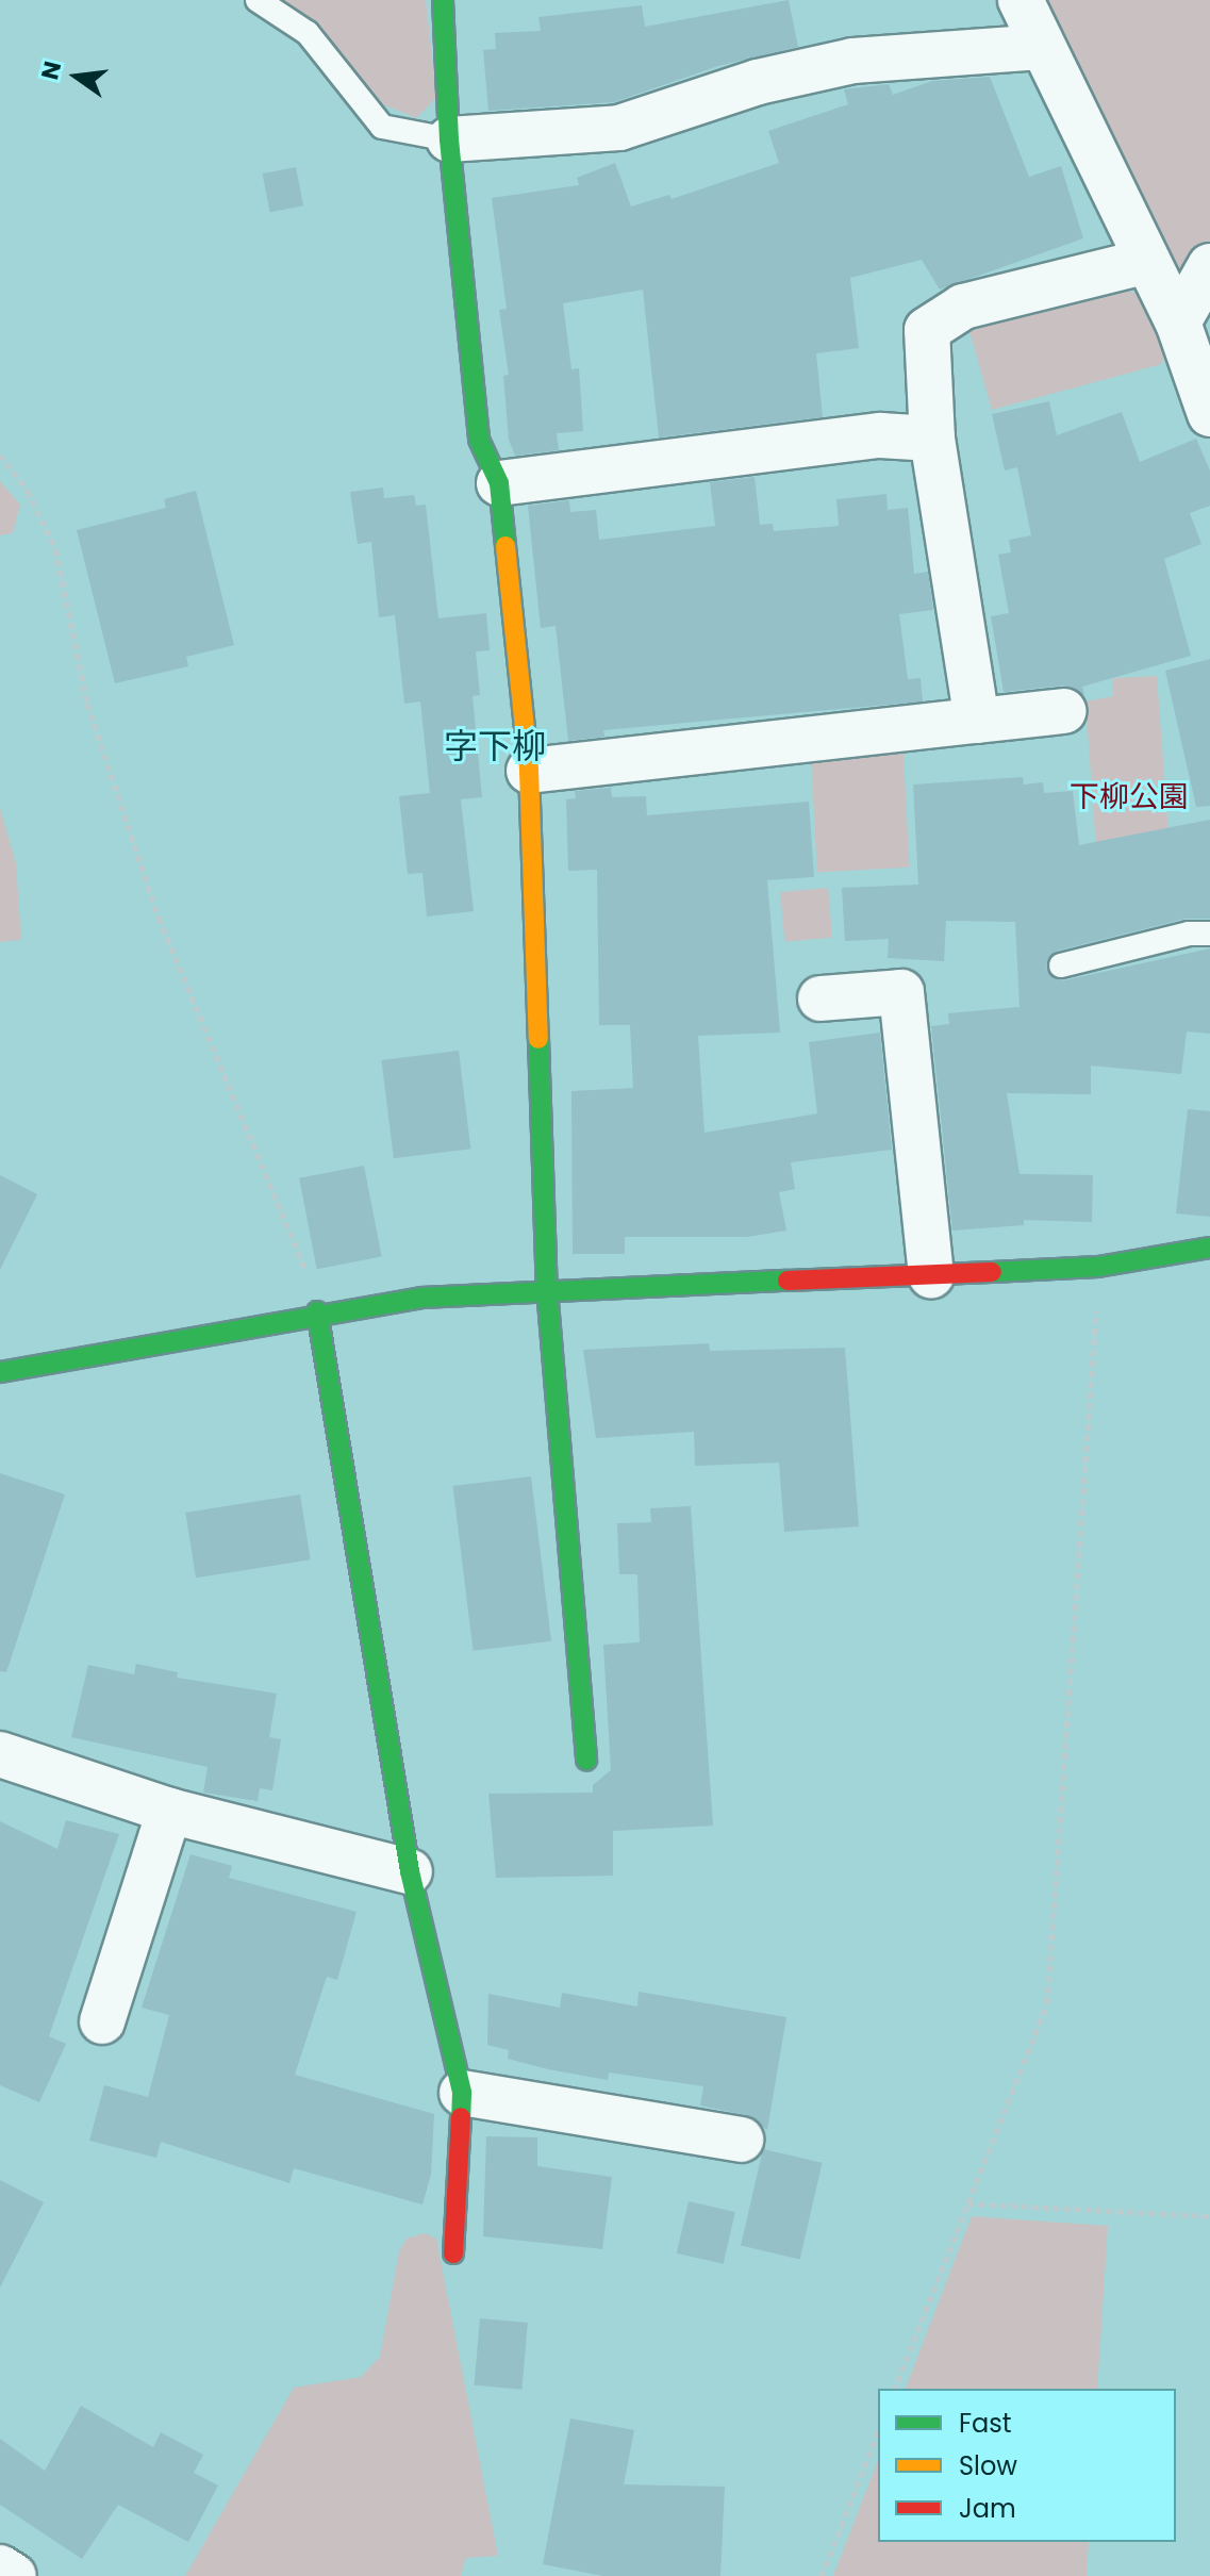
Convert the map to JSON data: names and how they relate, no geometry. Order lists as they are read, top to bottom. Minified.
{"districts":["字下柳"],"parks":["下柳公園"],"legend":["Fast","Slow","Jam"],"north":"left"}
